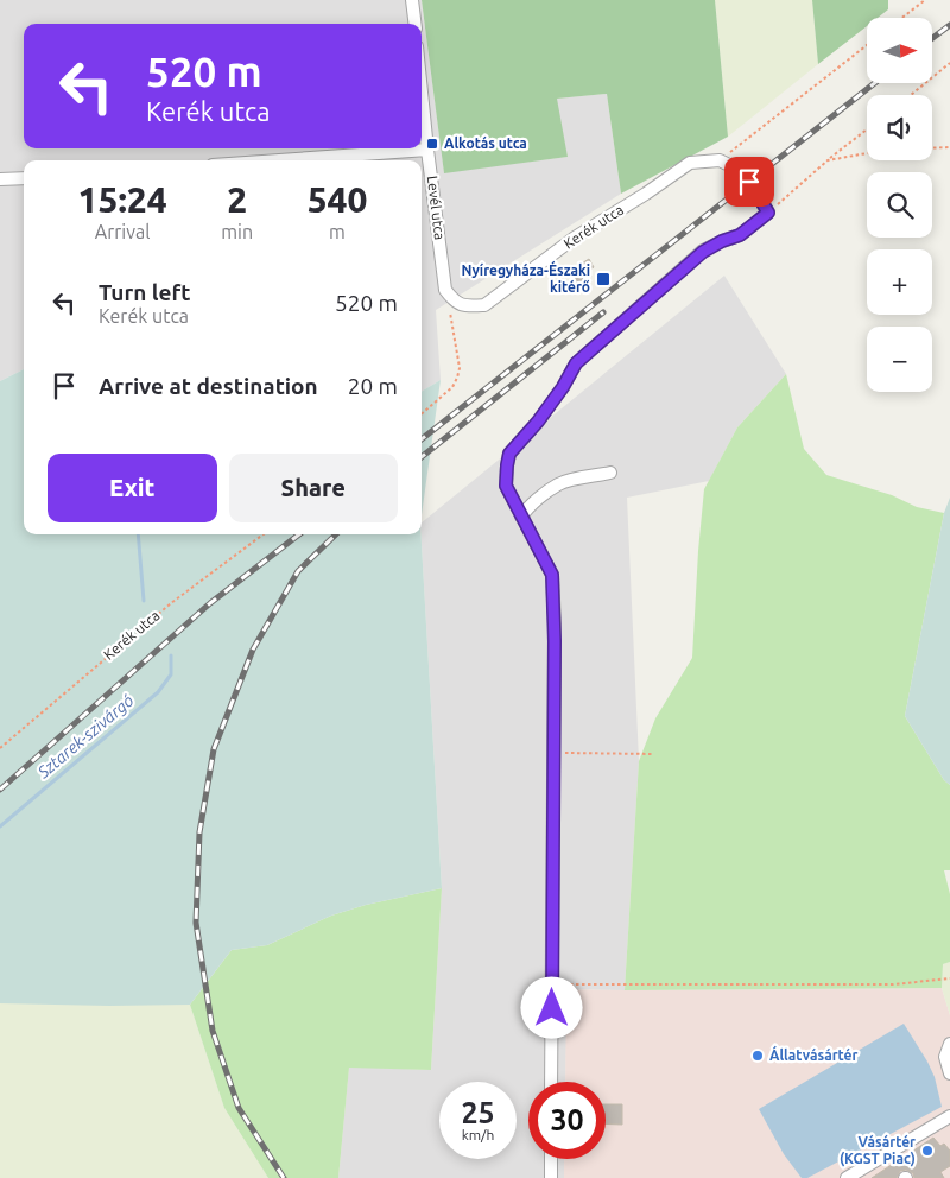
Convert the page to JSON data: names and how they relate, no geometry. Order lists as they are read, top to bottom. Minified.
{"streets":{"street":["Levél utca","Kerék utca"]},"crossings":[["Levél utca","Kerék utca"]],"water":["Sztarek-szivárgó"],"places":{"transit":["Alkotás utca","Nyíregyháza-Északi kitérő"],"other":["Állatvásártér","Vásártér (KGST Piac)"]},"north":"right","page":{"map_buttons":["+","−"],"turn":["520 m","Kerék utca"],"eta":["15:24","Arrival","2","min","540","m"],"list":[{"name":"Turn left","note":"Kerék utca","value":"520 m"},{"name":"Arrive at destination","value":"20 m"}],"buttons":["Exit","Share"],"speed":"25 km/h","limit":"30"}}
